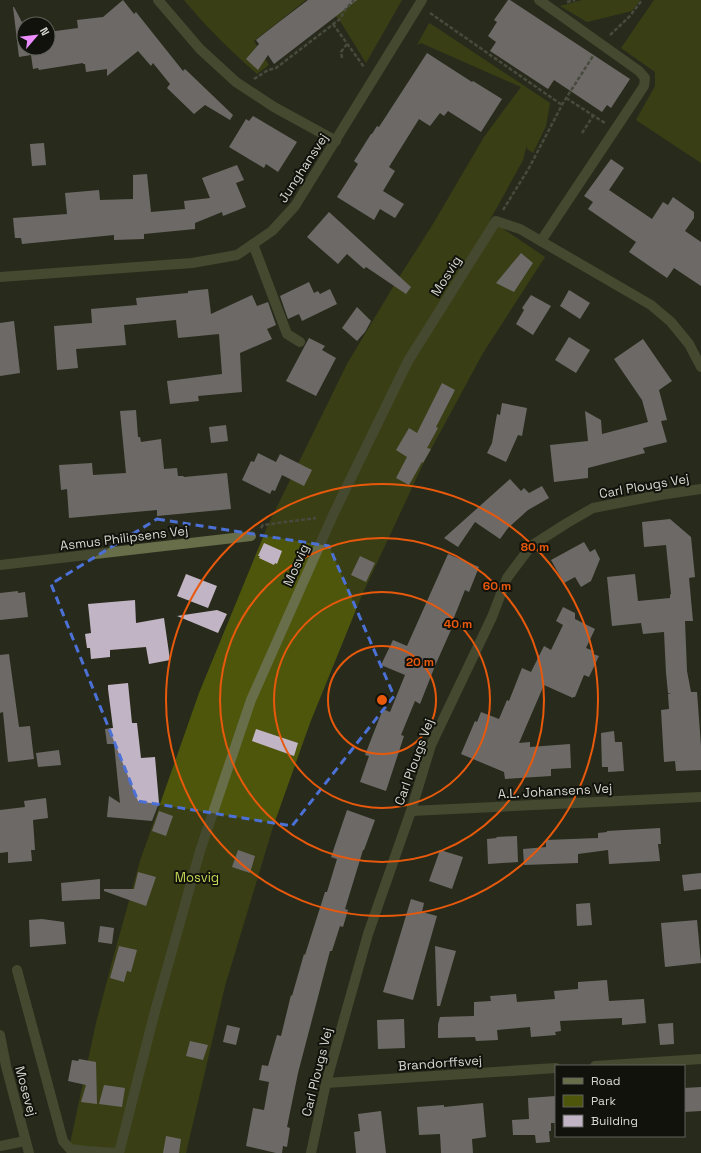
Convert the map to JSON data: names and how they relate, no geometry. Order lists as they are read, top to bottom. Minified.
{"streets":{"street":["Junghansvej","Mosvig","Carl Plougs Vej","Asmus Philipsens Vej","A.L. Johansens Vej","Brandorffsvej","Mosevej"]},"crossings":[["Carl Plougs Vej","A.L. Johansens Vej"],["Carl Plougs Vej","Brandorffsvej"]],"parks":["Mosvig"],"legend":["Road","Park","Building"],"north":"top right","rings":["80 m","60 m","40 m","20 m"]}
